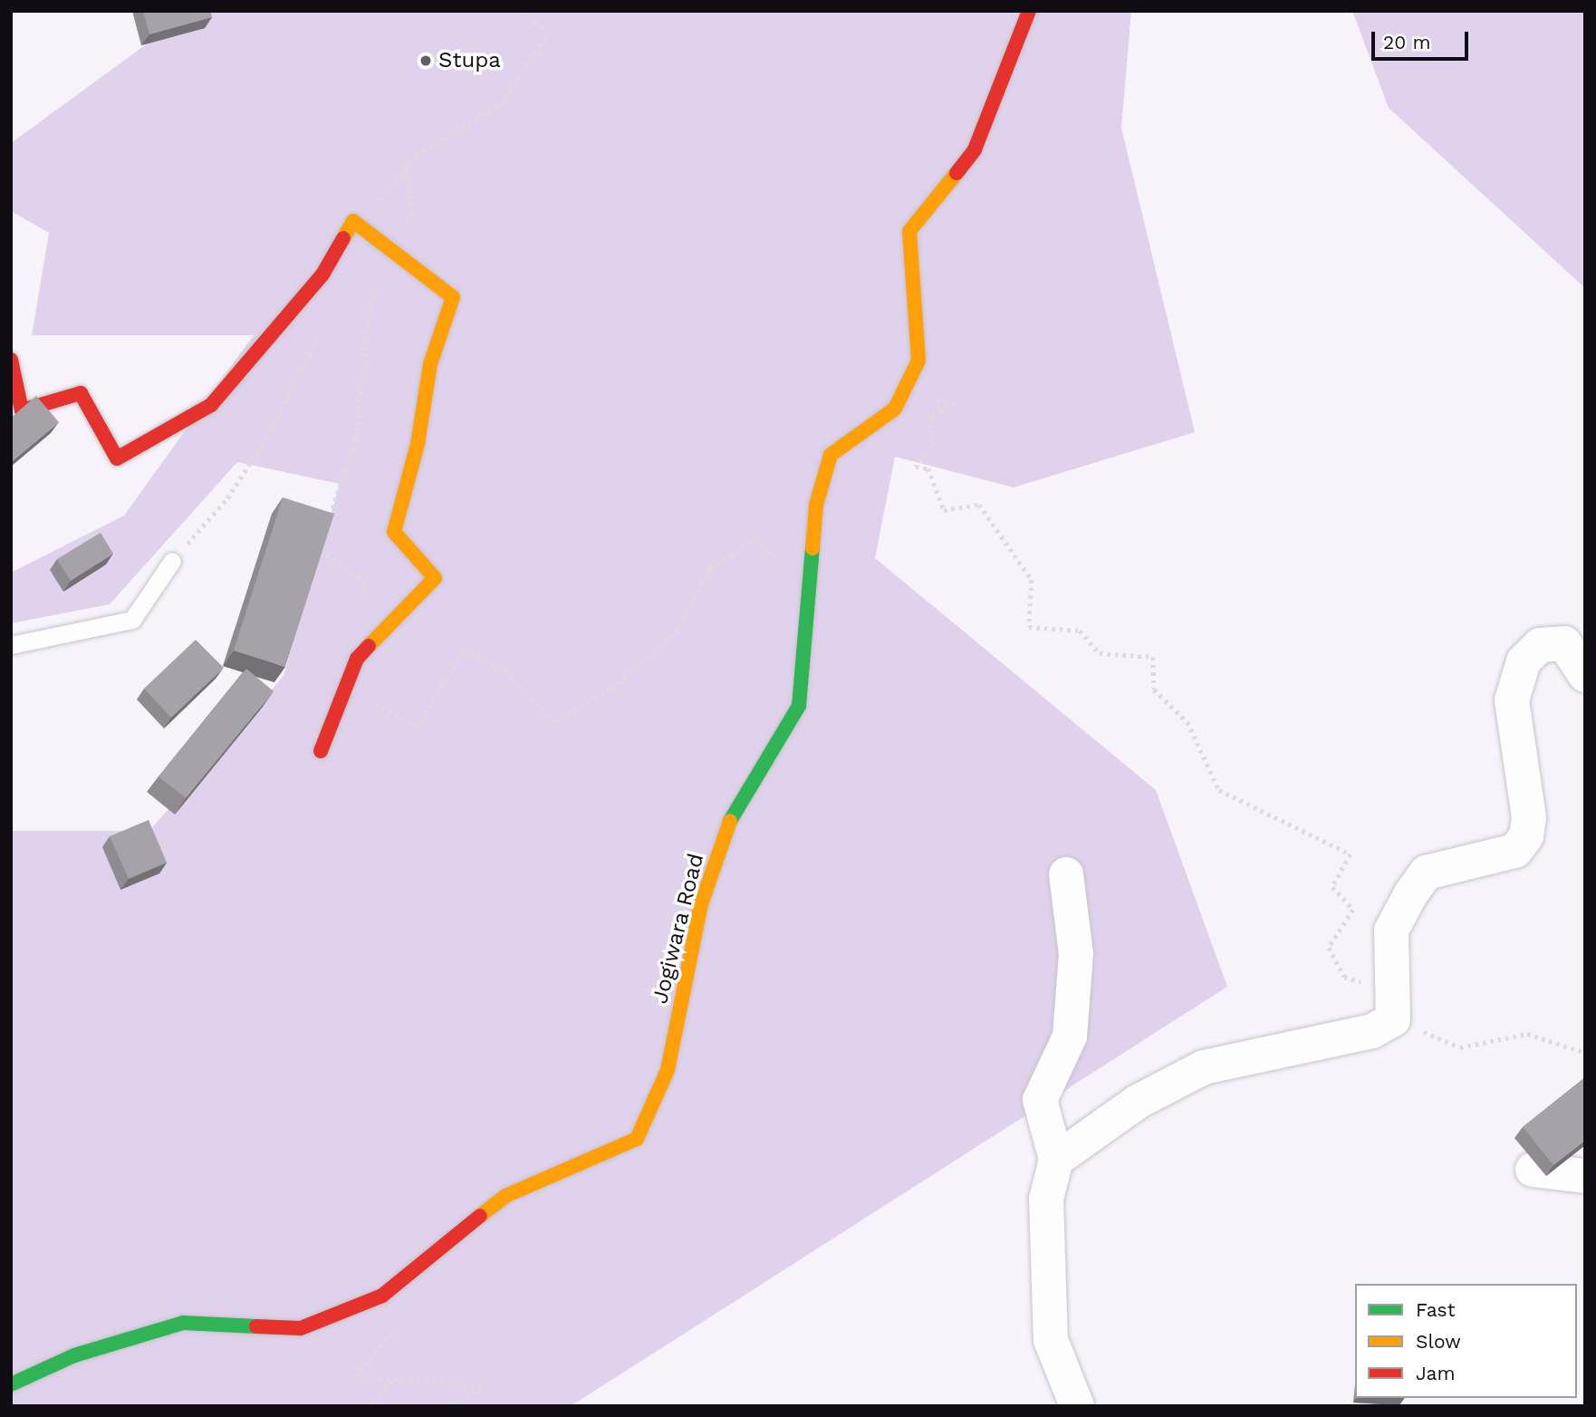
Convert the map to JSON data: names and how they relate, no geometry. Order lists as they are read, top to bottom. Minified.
{"streets":{"street":["Jogiwara Road"]},"places":["Stupa"],"legend":["Fast","Slow","Jam"],"scale_bar":"20 m"}
